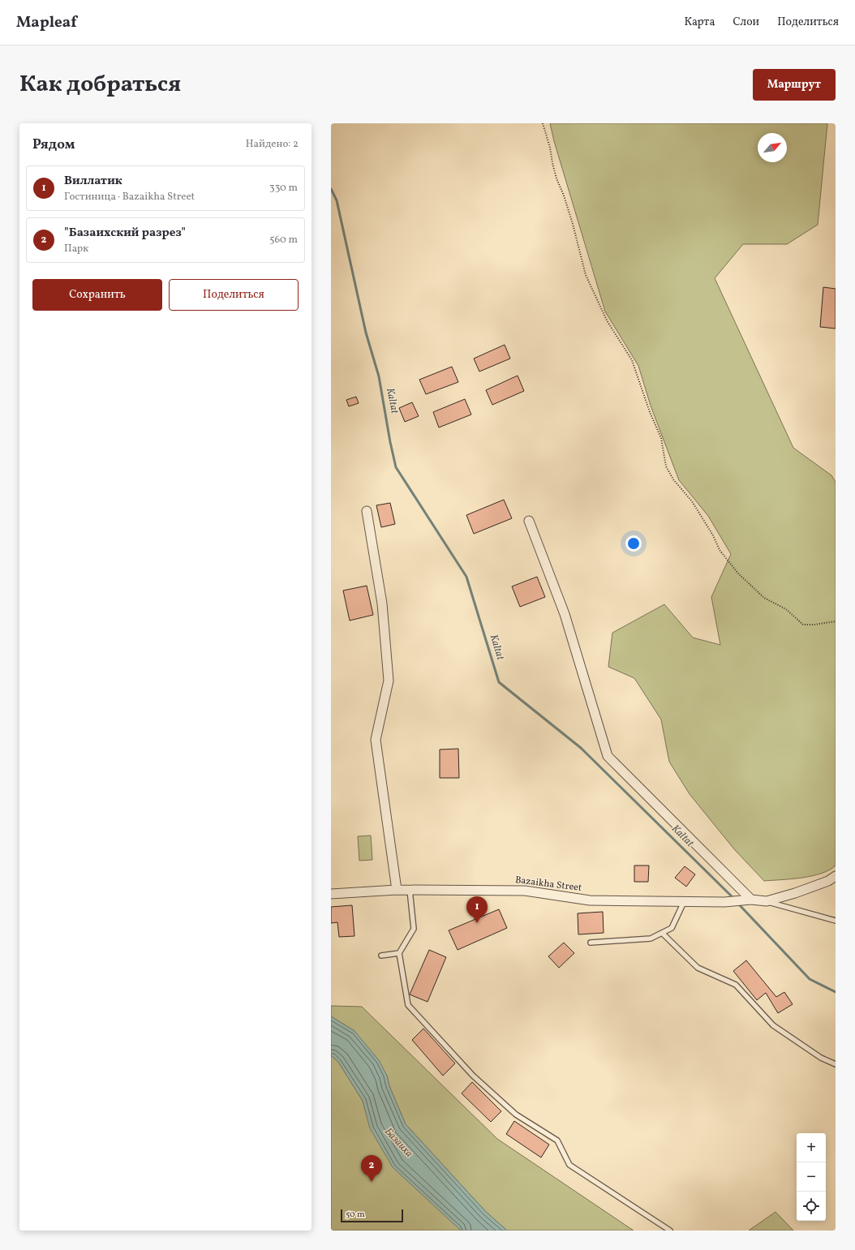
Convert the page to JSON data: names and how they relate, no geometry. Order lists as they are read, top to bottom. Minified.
{"streets":{"street":["Bazaikha Street"]},"water":["Kaltat","Базаиха"],"scale_bar":"50 m","north":"top right","page":{"header":"Mapleaf","nav":["Карта","Слои","Поделиться"],"title":"Как добраться","buttons":["Маршрут",["Сохранить","Поделиться"]],"heading":["Рядом","Найдено: 2"],"list":[{"mark":"1","name":"Виллатик","note":"Гостиница · Bazaikha Street","value":"330 m"},{"mark":"2","name":"\"Базаихский разрез\"","note":"Парк","value":"560 m"}],"pins":["1","2"],"map_buttons":["+","−"],"scale":"50 m"}}
